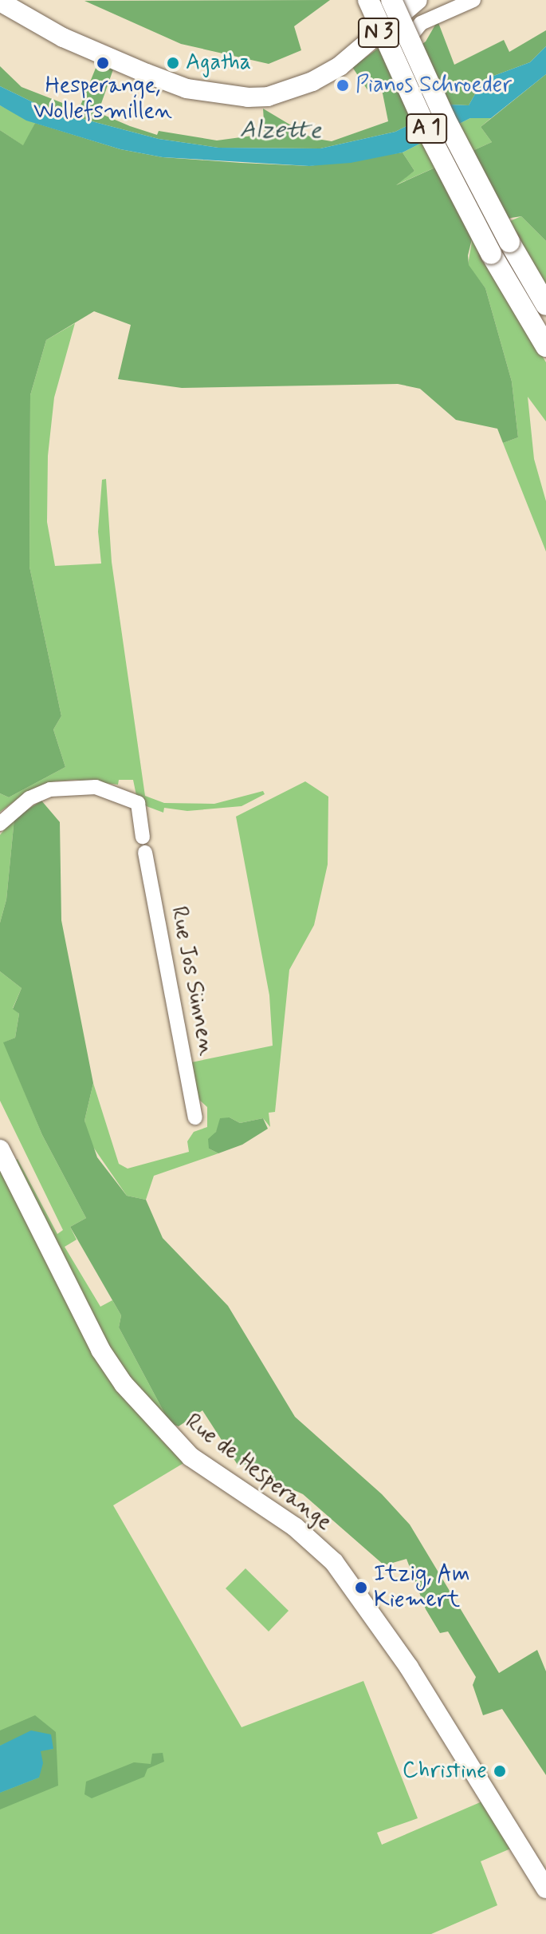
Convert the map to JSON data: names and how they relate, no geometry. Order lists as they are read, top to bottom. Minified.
{"streets":{"highway":["A 1"],"main road":["N 3","Rue de Hesperange"],"street":["Rue Jos Sünnen"]},"water":["Alzette"],"places":["Hesperange, Wollefsmillen","Agatha","Pianos Schroeder","Itzig, Am Kiemert","Christine"]}
